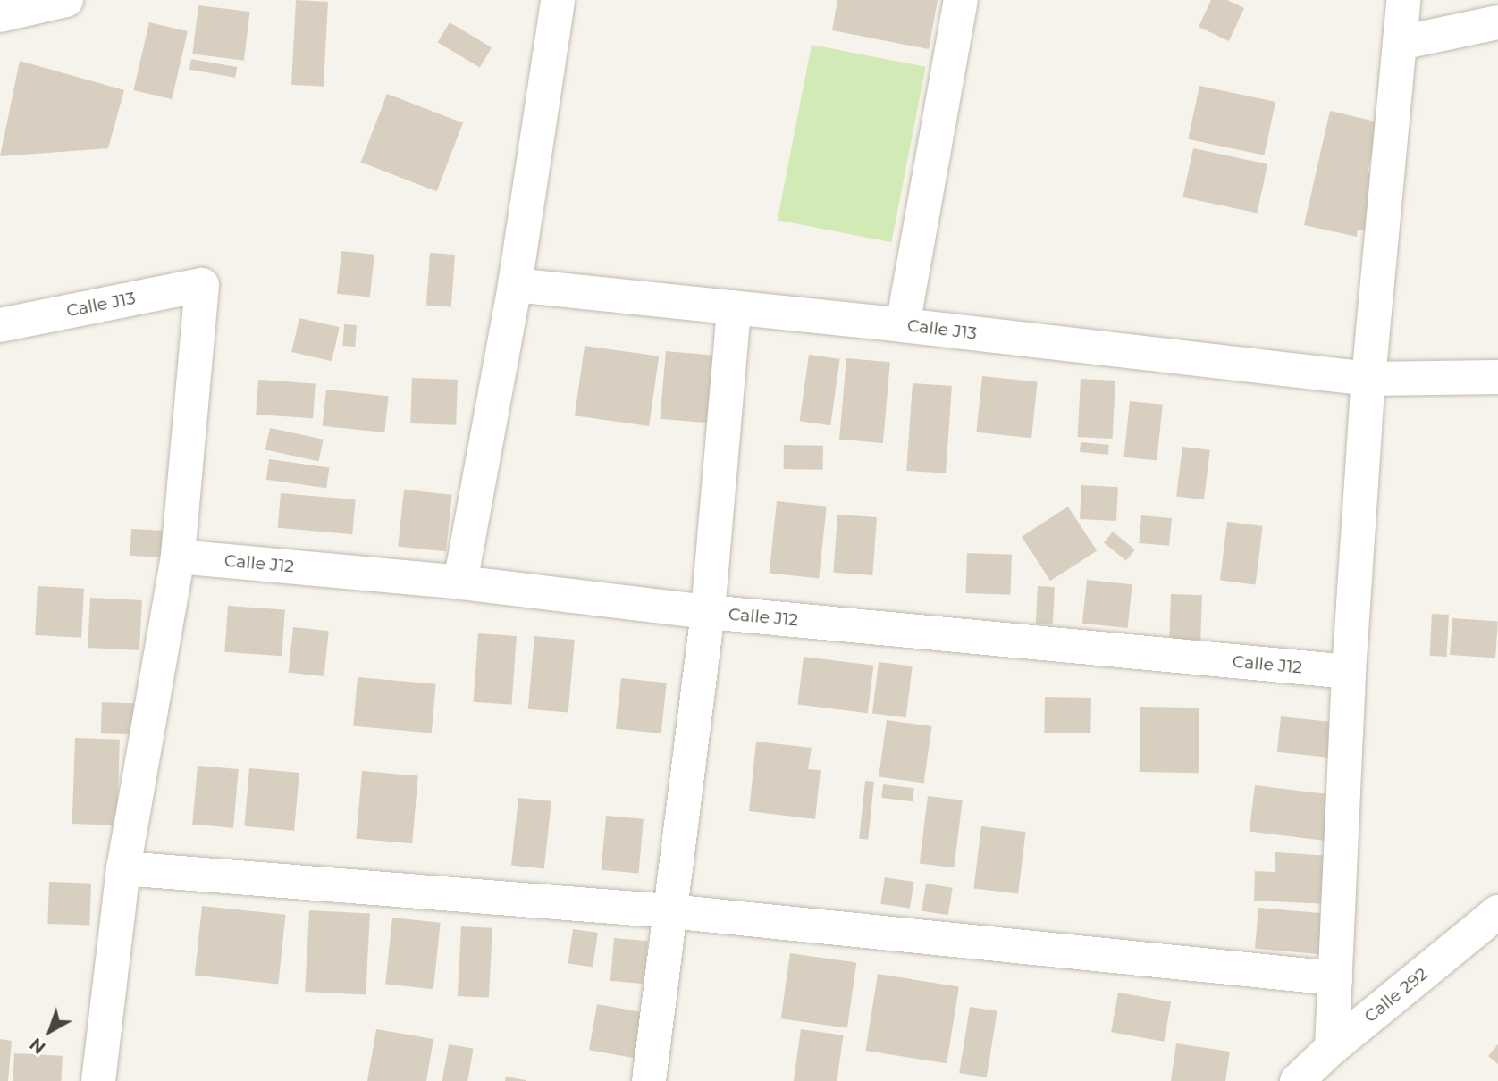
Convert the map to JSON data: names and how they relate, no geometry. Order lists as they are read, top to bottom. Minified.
{"streets":{"street":["Calle J13","Calle J12","Calle 292"]},"crossings":[["Calle J13","Calle J12"]],"north":"bottom left"}
